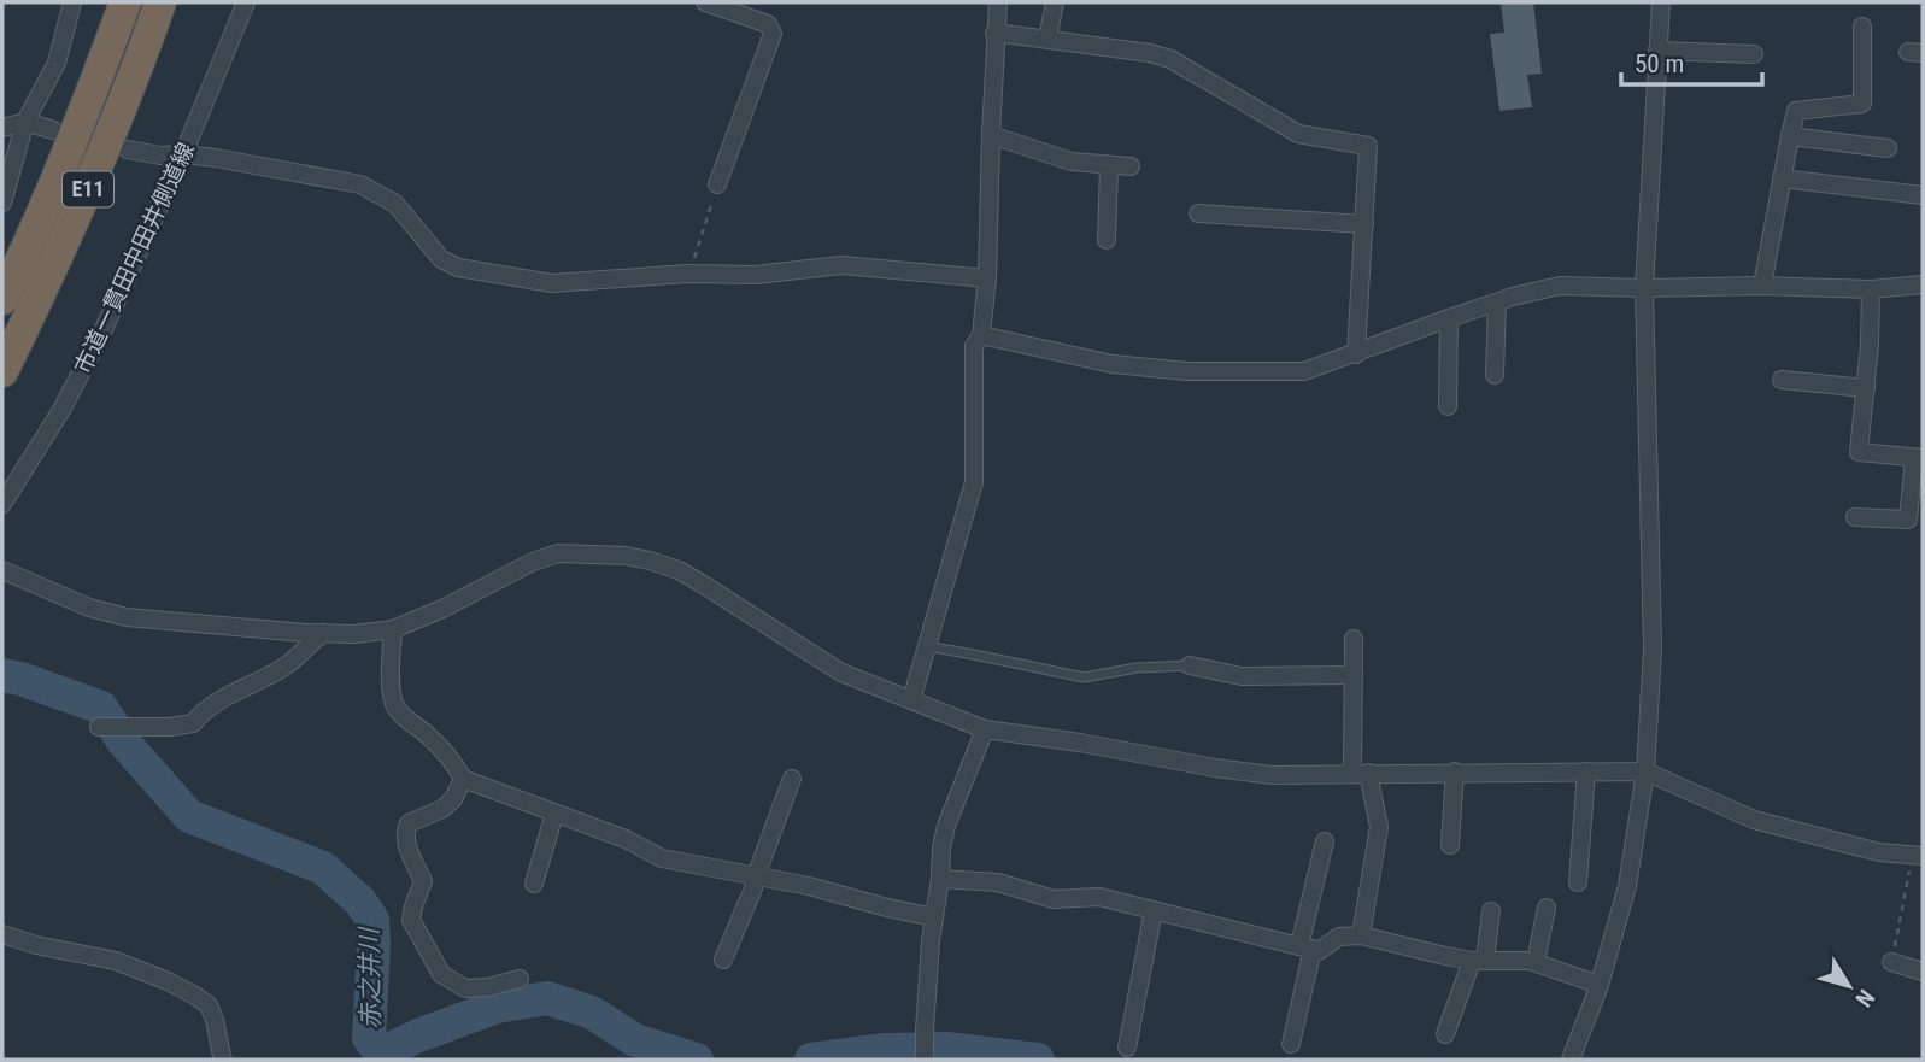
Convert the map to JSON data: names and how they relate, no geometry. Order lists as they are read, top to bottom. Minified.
{"streets":{"highway":["E11"],"street":["市道一貫田中田井側道線"]},"water":["赤之井川"],"scale_bar":"50 m","north":"bottom right"}
